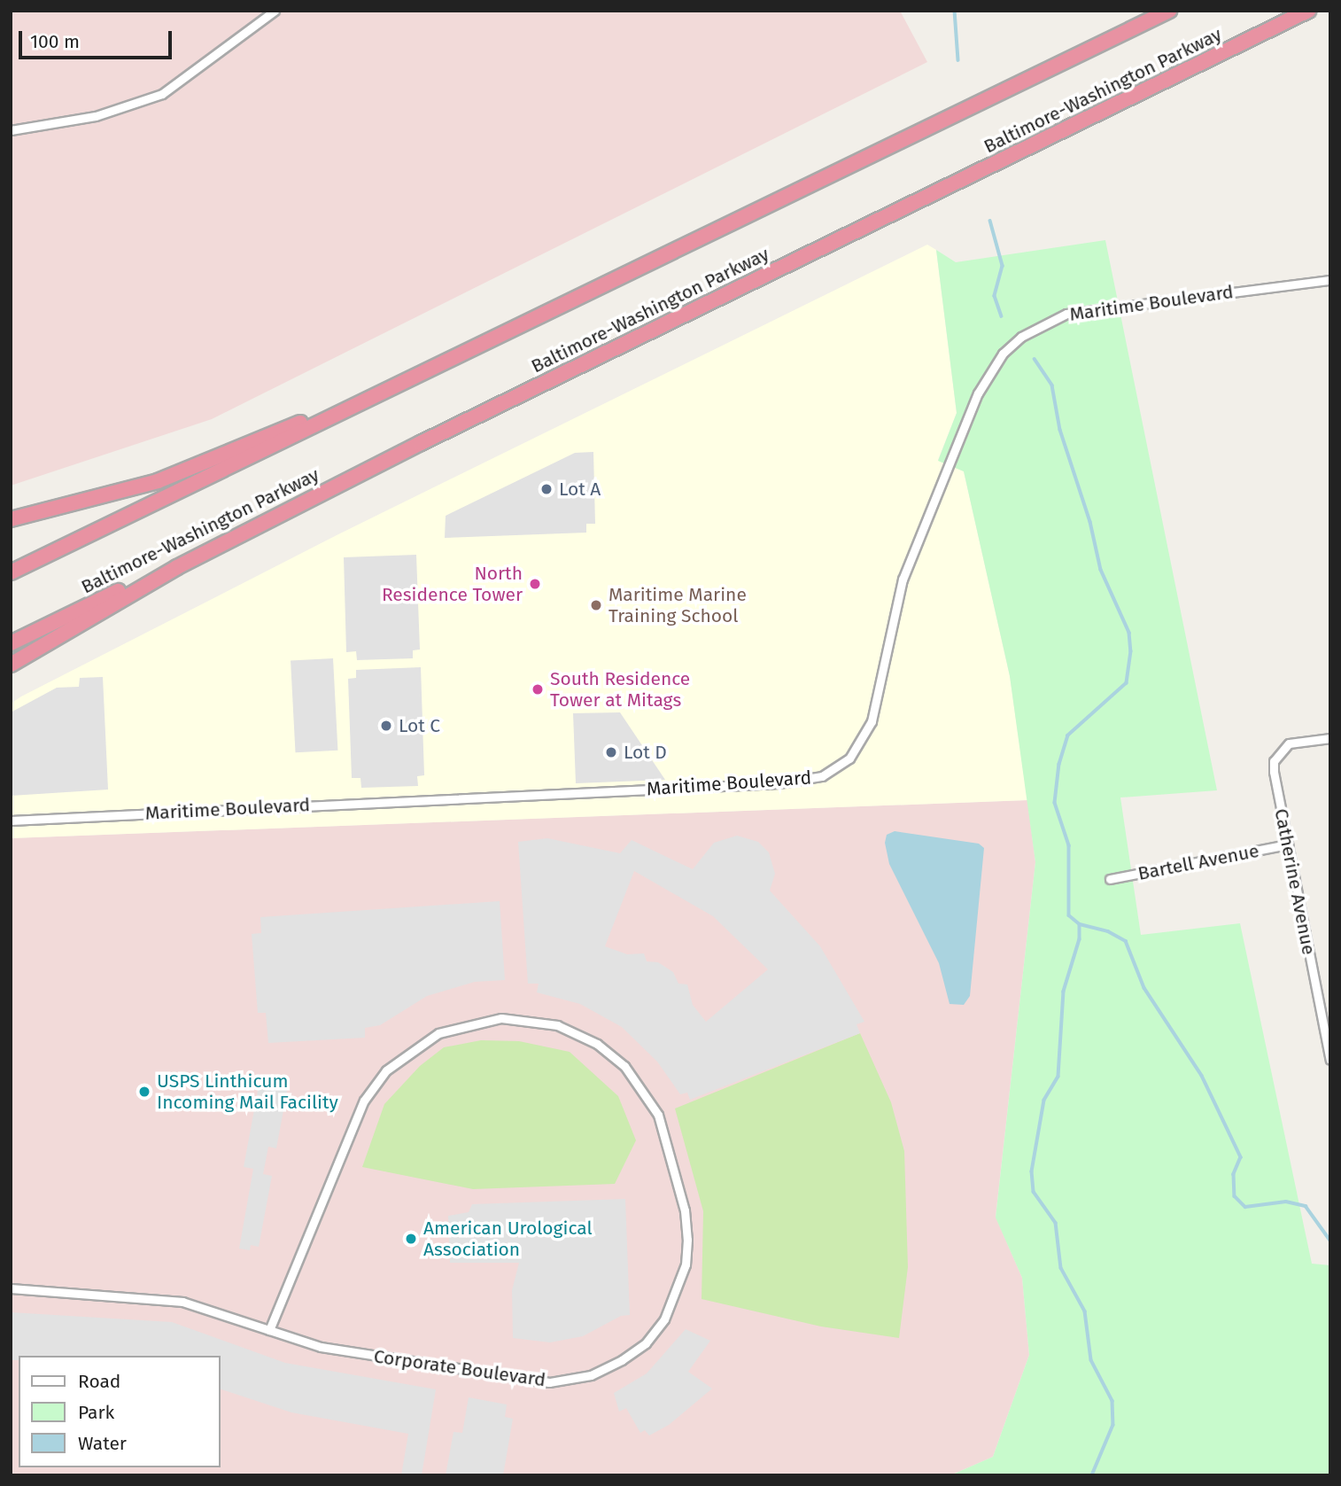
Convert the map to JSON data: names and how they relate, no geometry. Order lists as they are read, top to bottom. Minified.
{"streets":{"highway":["Baltimore-Washington Parkway"],"street":["Maritime Boulevard","Bartell Avenue","Catherine Avenue","Corporate Boulevard"]},"crossings":[["Bartell Avenue","Catherine Avenue"]],"places":["Lot A","North Residence Tower","Maritime Marine Training School","South Residence Tower at Mitags","Lot C","Lot D","USPS Linthicum Incoming Mail Facility","American Urological Association"],"legend":["Road","Park","Water"],"scale_bar":"100 m"}
